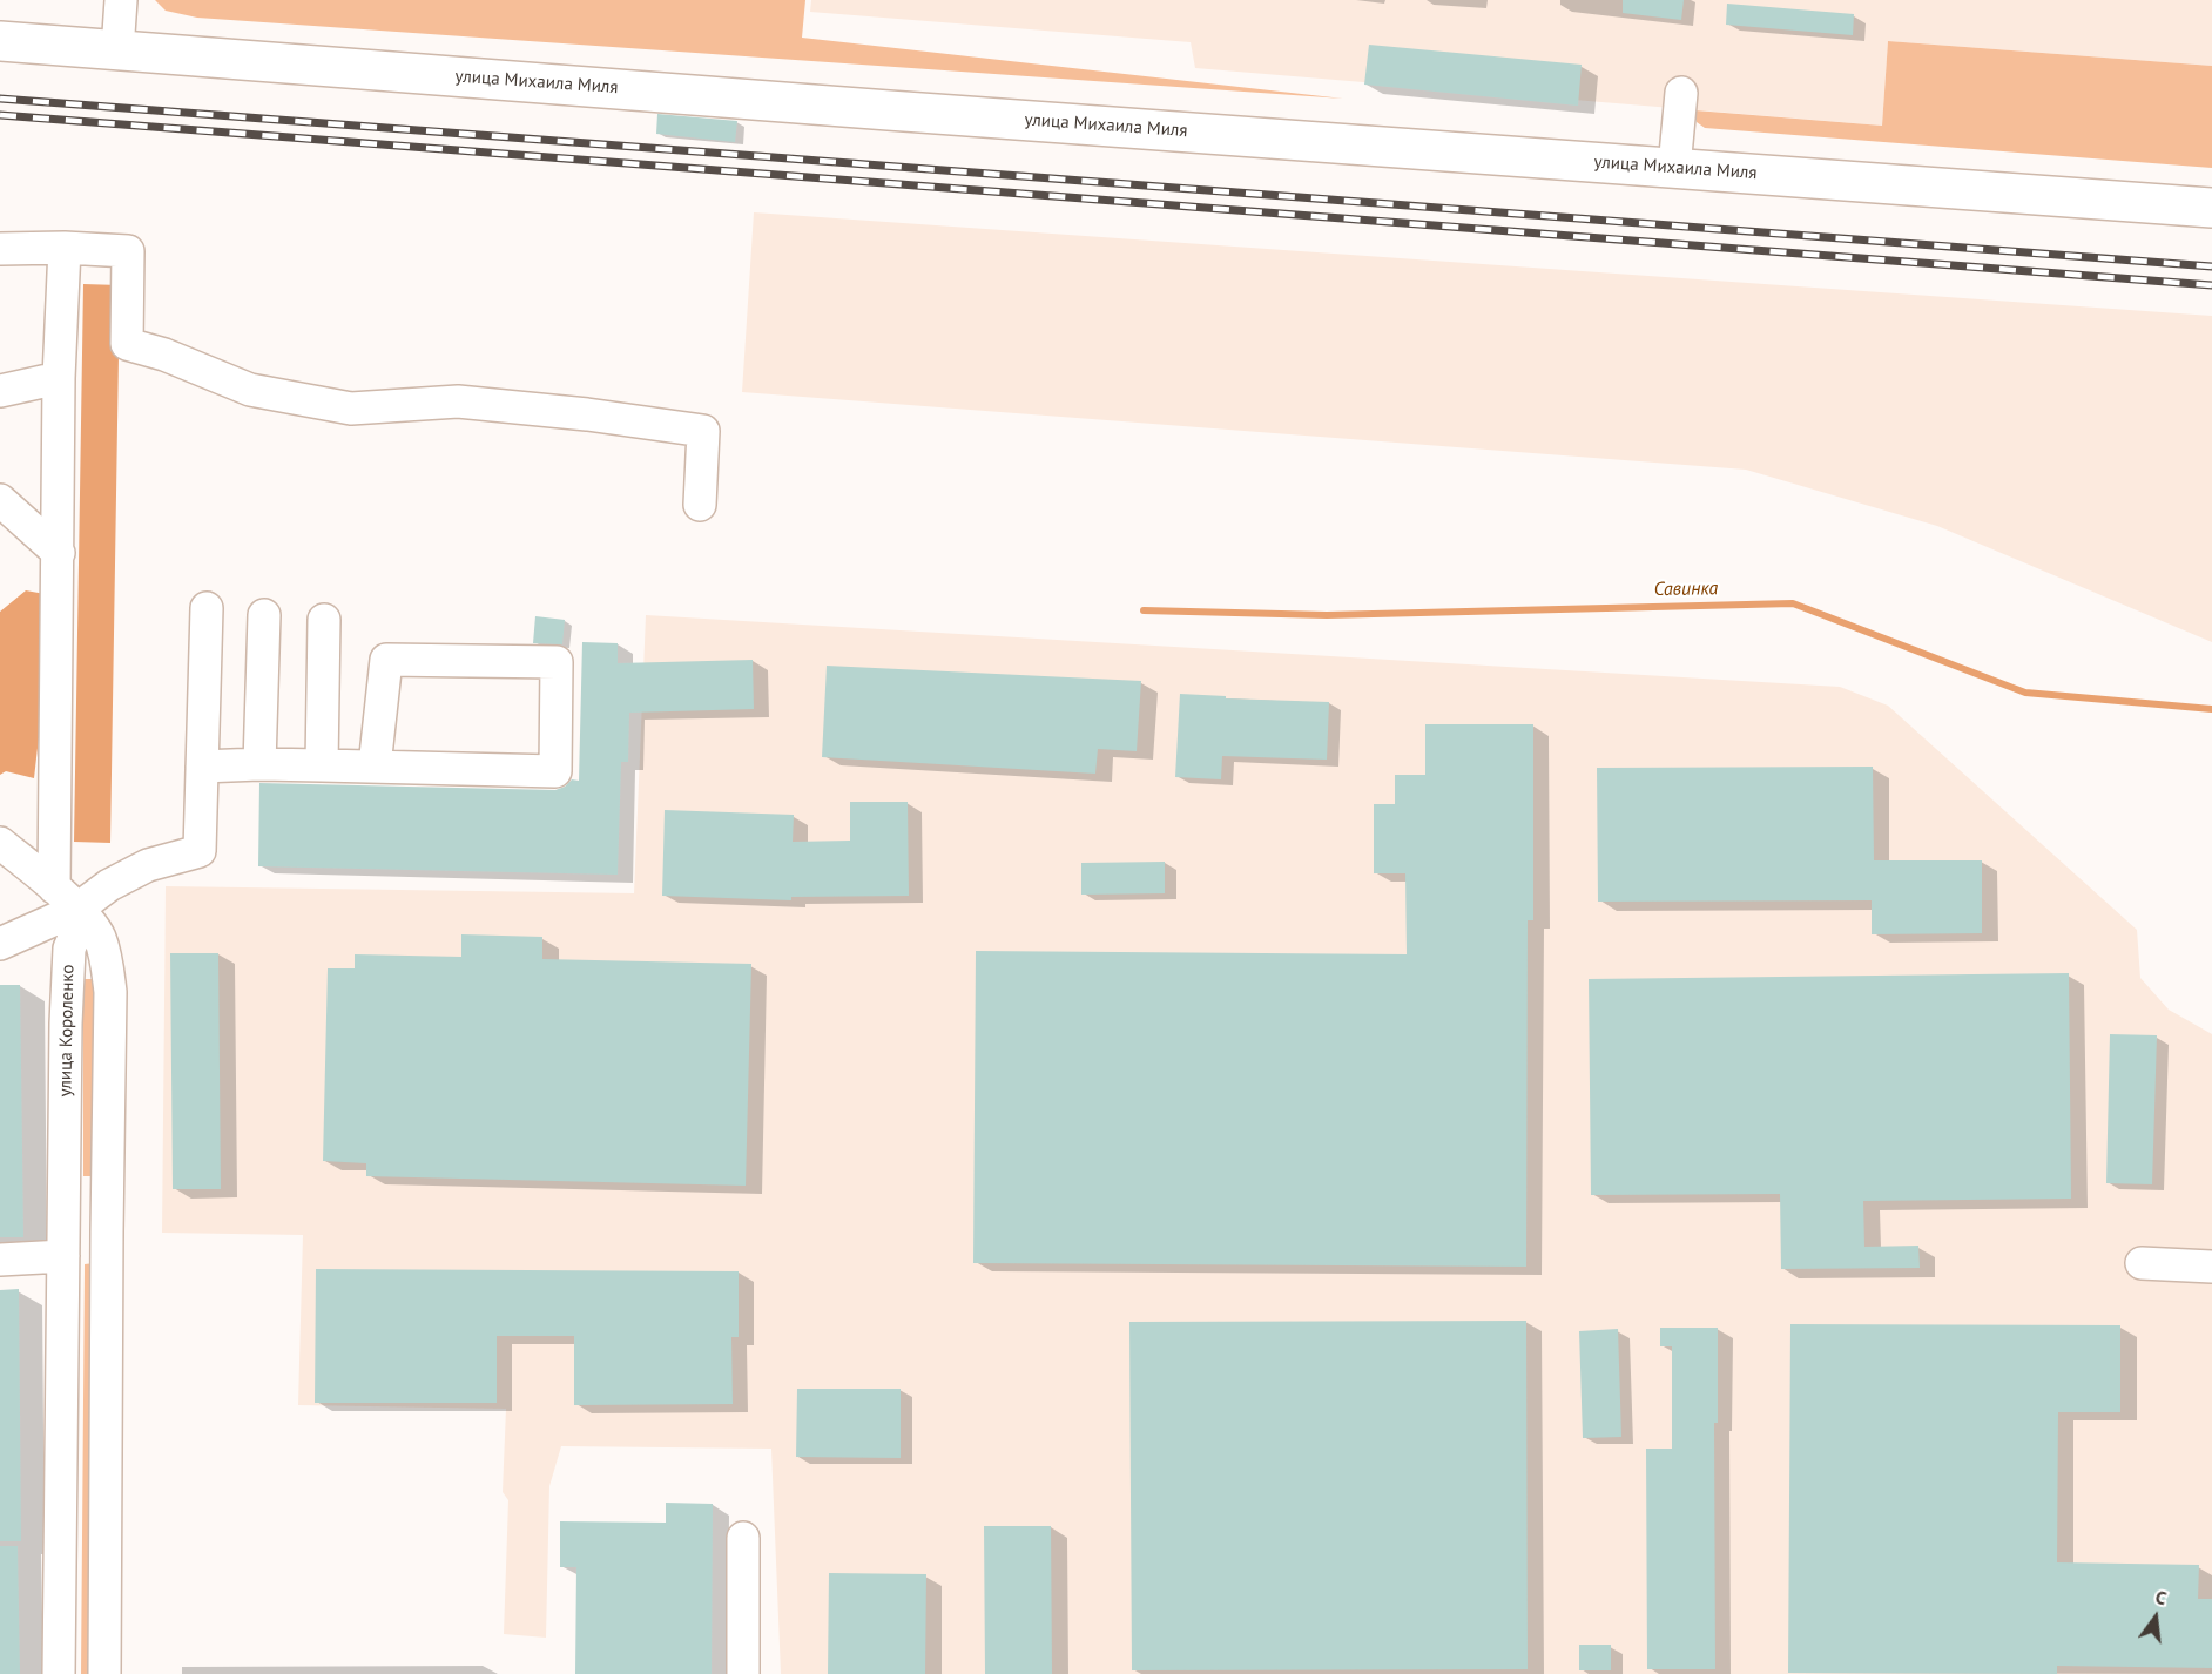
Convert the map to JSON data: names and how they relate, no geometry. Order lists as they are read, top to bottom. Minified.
{"streets":{"main road":["улица Михаила Миля"],"street":["улица Короленко"]},"water":["Савинка"],"north":"top"}
